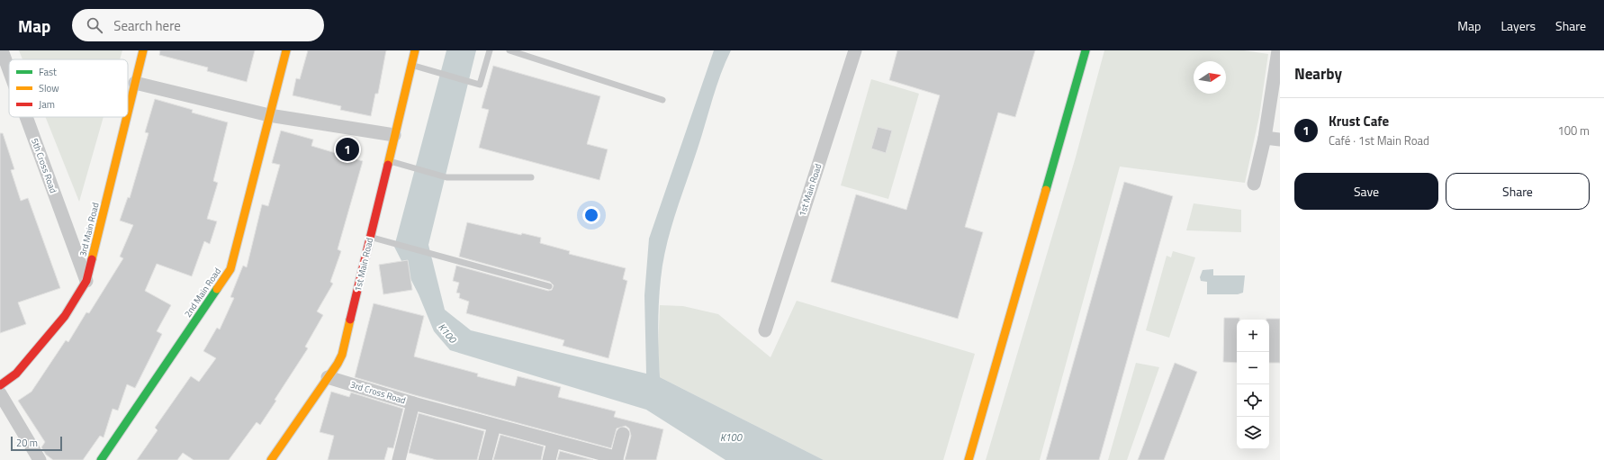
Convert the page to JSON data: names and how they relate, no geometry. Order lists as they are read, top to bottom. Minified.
{"streets":{"street":["5th Cross Road","1st Main Road","3rd Main Road","2nd Main Road","3rd Cross Road"]},"crossings":[["5th Cross Road","3rd Main Road"],["1st Main Road","3rd Cross Road"]],"water":["K100"],"legend":["Fast","Slow","Jam"],"scale_bar":"20 m","north":"right","page":{"header":"Map","search":"Search here","nav":["Map","Layers","Share"],"heading":"Nearby","list":[{"mark":"1","name":"Krust Cafe","note":"Café · 1st Main Road","value":"100 m"}],"pins":"1","buttons":["Save","Share"],"map_buttons":["+","−"],"scale":"20 m"}}
